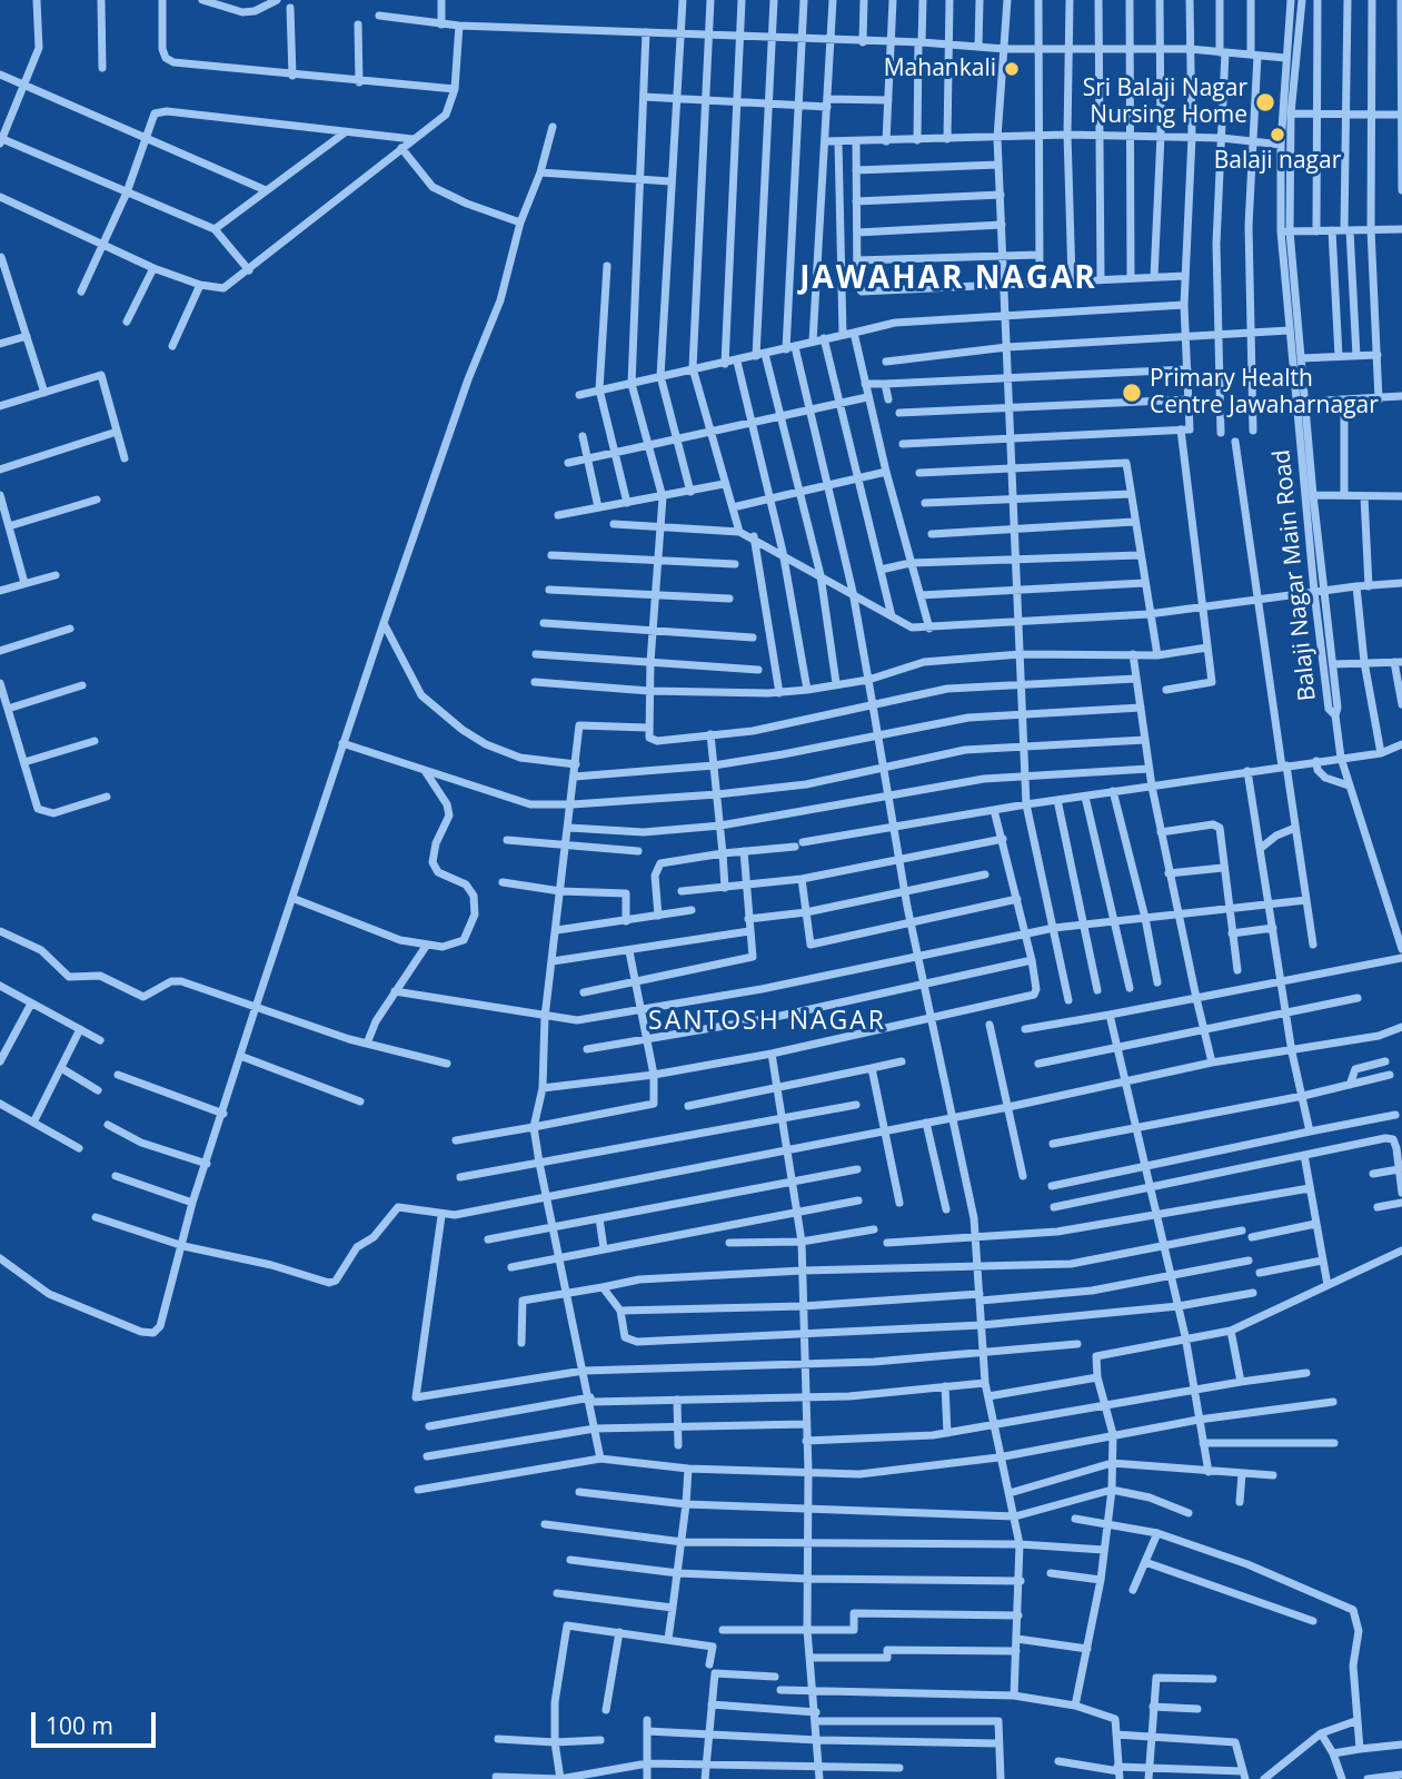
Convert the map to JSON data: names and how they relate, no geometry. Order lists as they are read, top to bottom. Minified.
{"streets":{"street":["Balaji Nagar Main Road"]},"districts":["JAWAHAR NAGAR","SANTOSH NAGAR"],"places":["Mahankali","Sri Balaji Nagar Nursing Home","Balaji nagar","Primary Health Centre Jawaharnagar"],"scale_bar":"100 m"}
